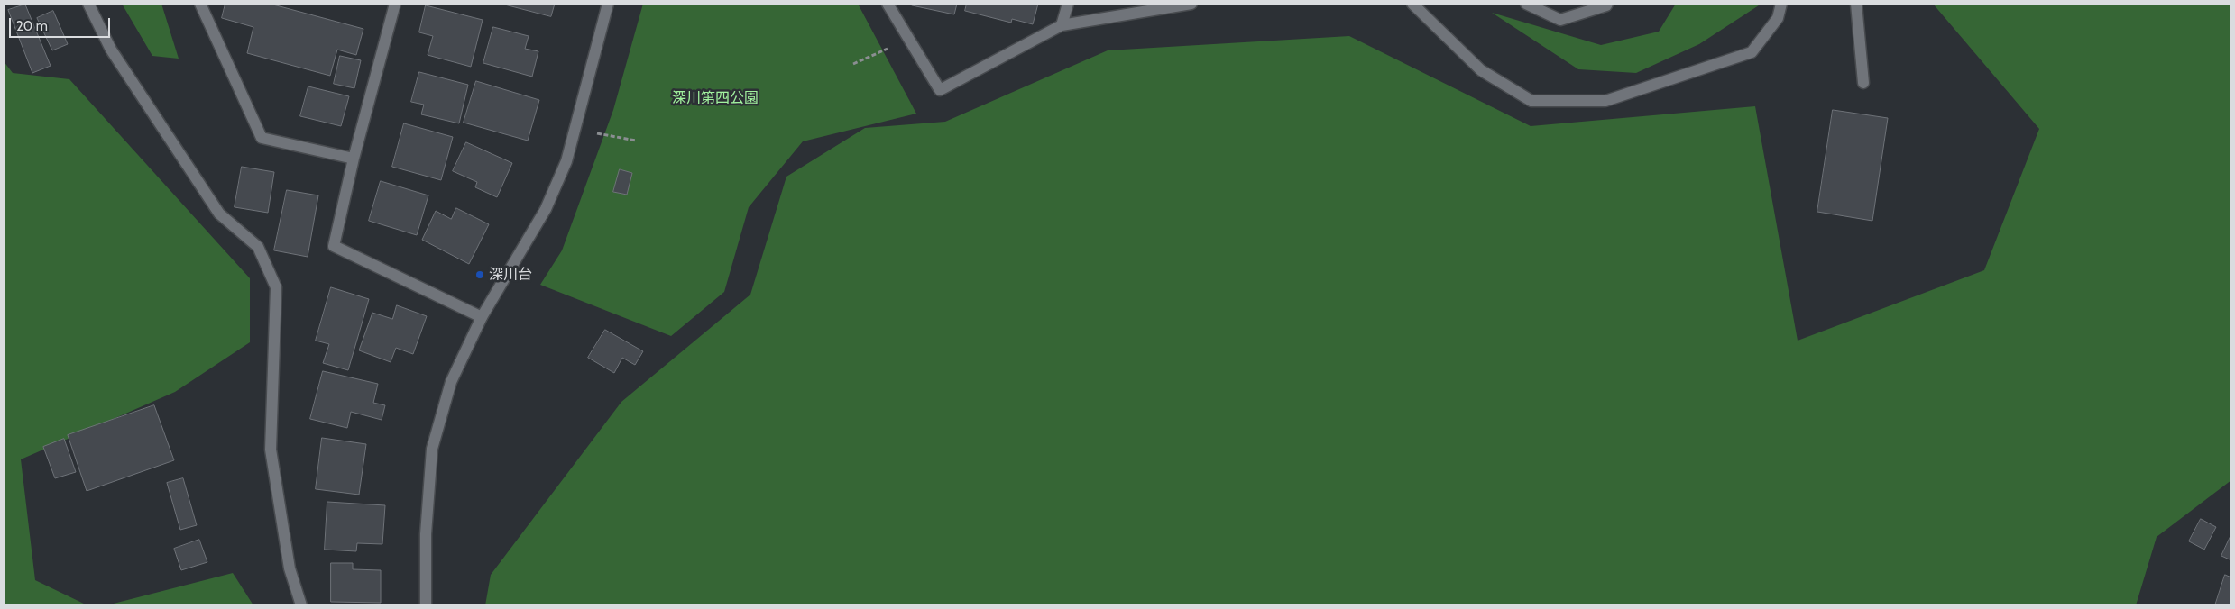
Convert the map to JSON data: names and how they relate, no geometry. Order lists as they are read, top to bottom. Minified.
{"parks":["深川第四公園"],"places":["深川台"],"scale_bar":"20 m"}
